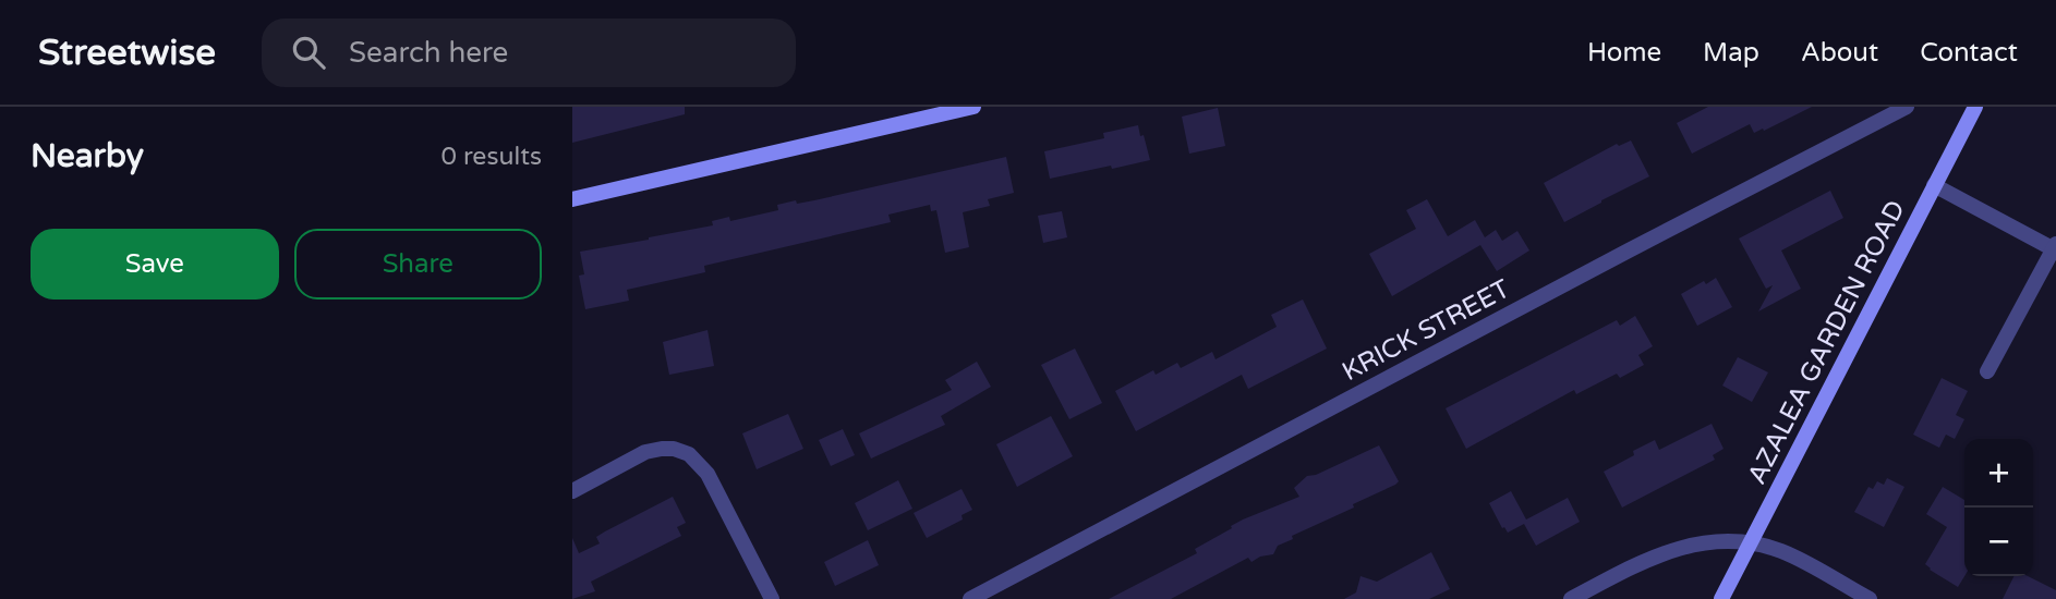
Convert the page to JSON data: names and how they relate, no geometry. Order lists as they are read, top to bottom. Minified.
{"streets":{"main road":["AZALEA GARDEN ROAD"],"street":["KRICK STREET"]},"page":{"header":"Streetwise","search":"Search here","nav":["Home","Map","About","Contact"],"heading":["Nearby","0 results"],"buttons":["Save","Share"],"map_buttons":["+","−"]}}
